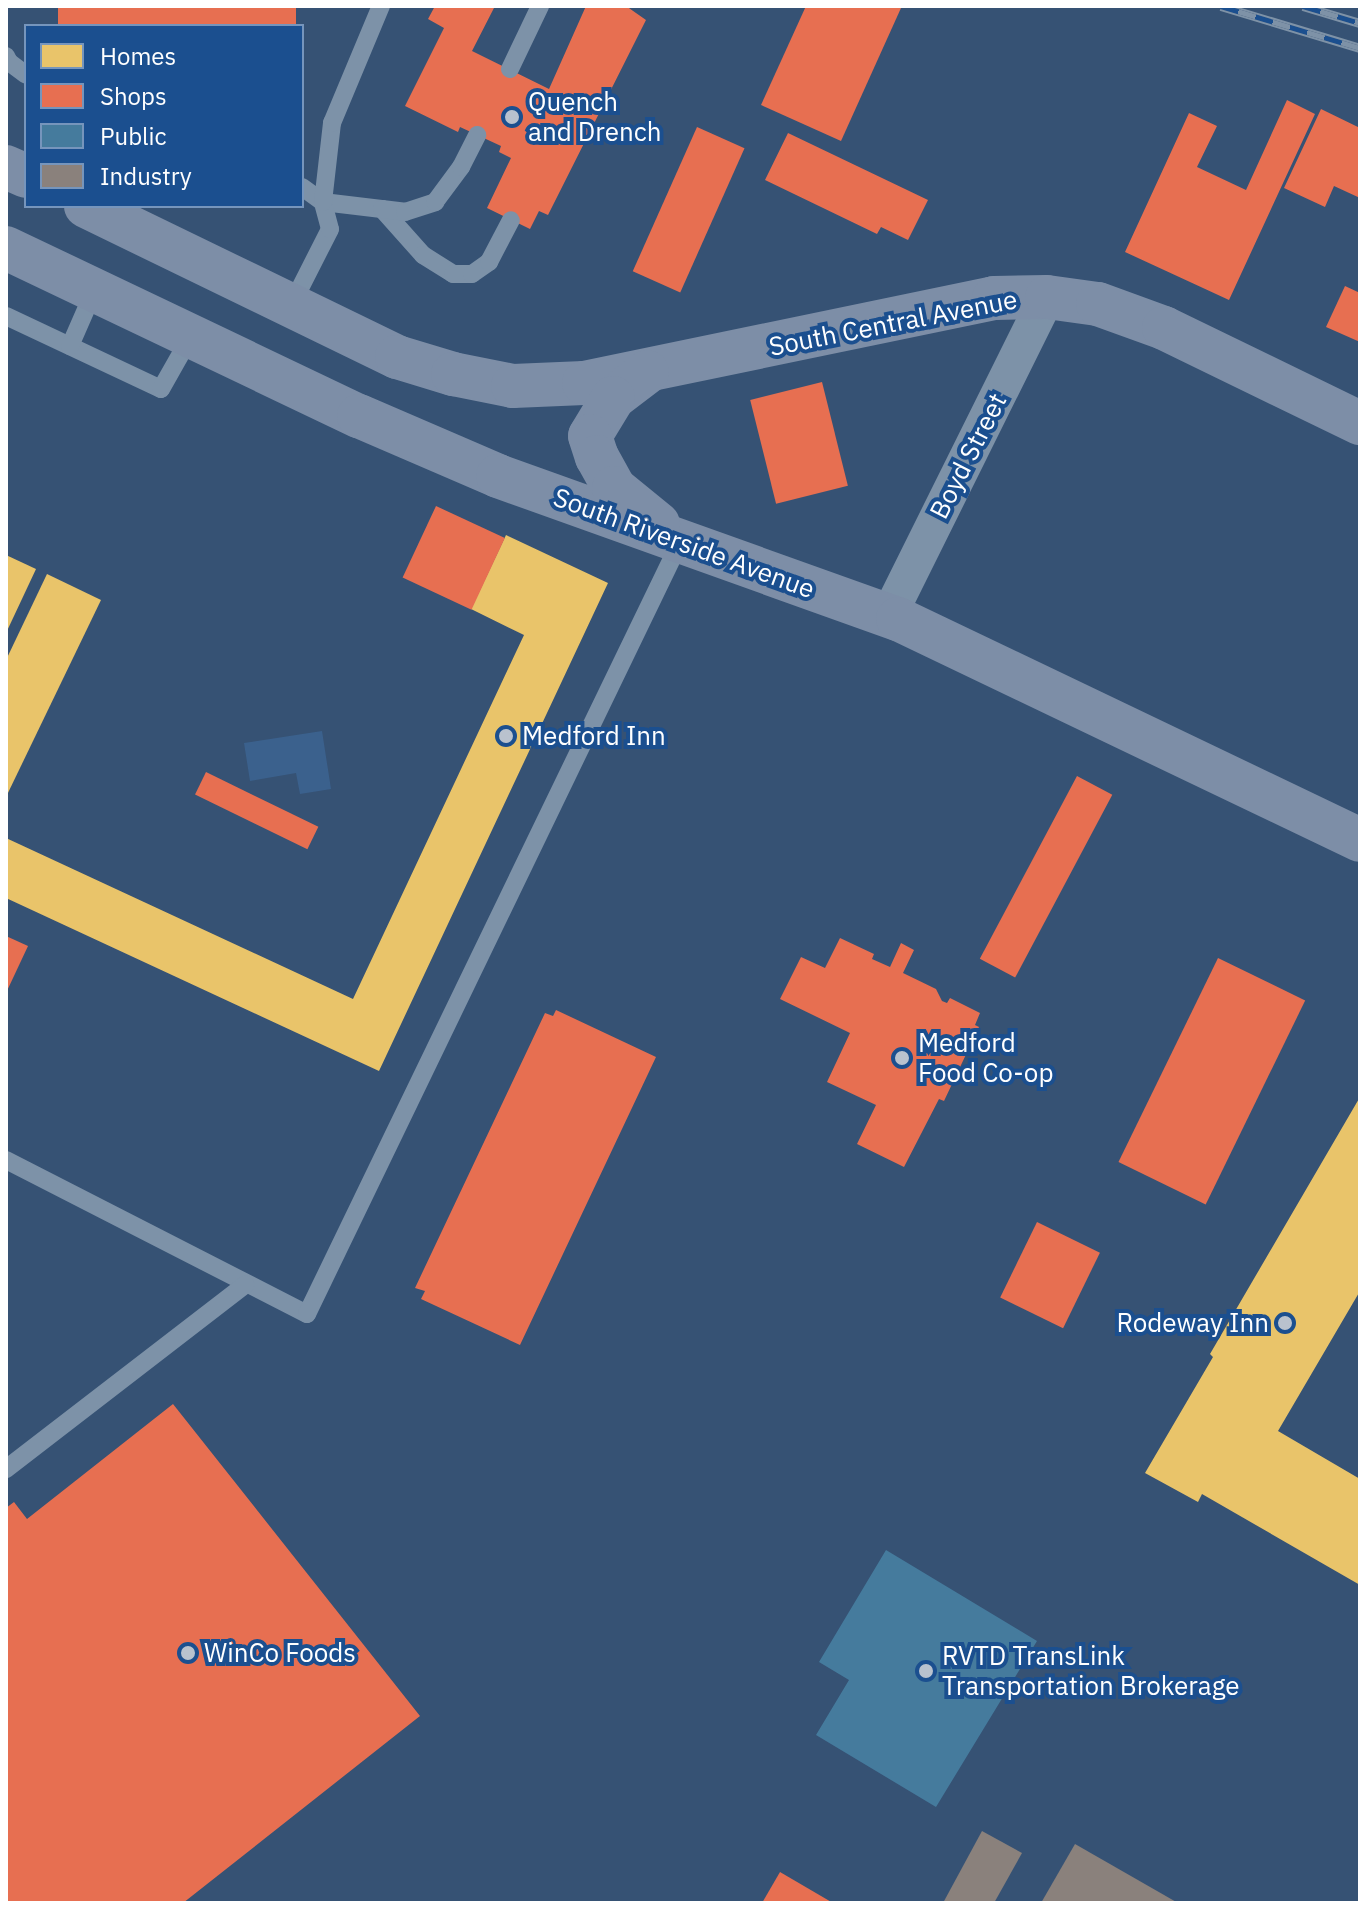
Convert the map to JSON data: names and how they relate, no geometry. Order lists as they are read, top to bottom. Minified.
{"streets":{"main road":["South Central Avenue","South Riverside Avenue"],"street":["Boyd Street"]},"crossings":[["South Central Avenue","Boyd Street"],["Boyd Street","South Riverside Avenue"]],"places":["Quench and Drench","Medford Inn","Medford Food Co-op","Rodeway Inn","WinCo Foods","RVTD TransLink Transportation Brokerage"],"legend":["Homes","Shops","Public","Industry"]}
